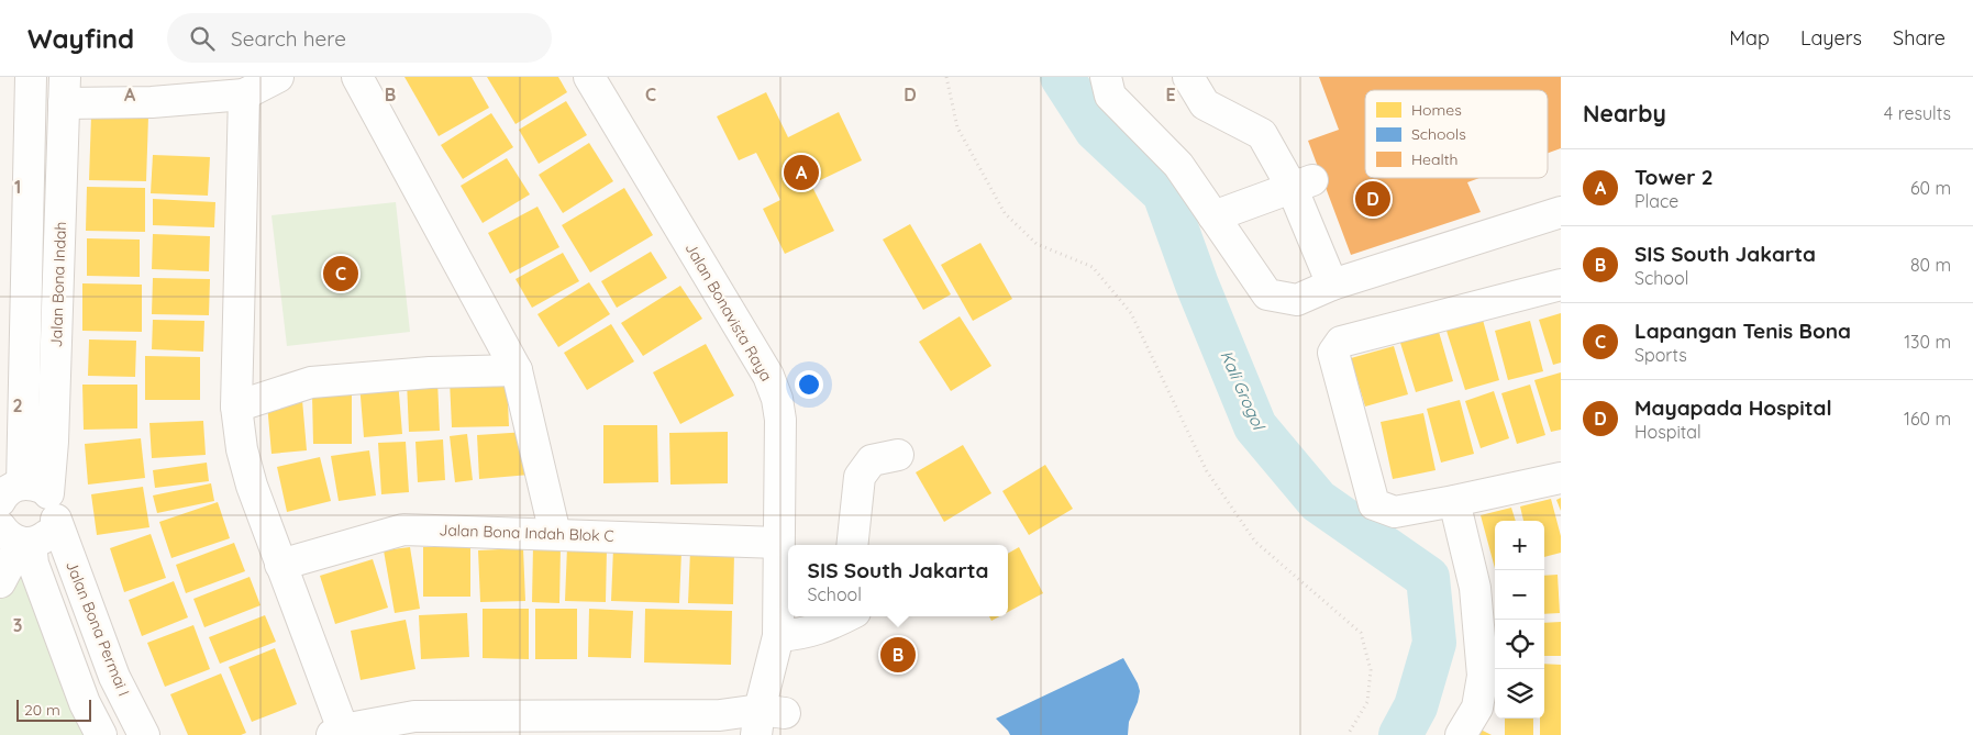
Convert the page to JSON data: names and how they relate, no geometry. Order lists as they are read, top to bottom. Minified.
{"streets":{"street":["Jalan Bona Indah","Jalan Bonavista Raya","Jalan Bona Indah Blok C","Jalan Bona Permai I"]},"crossings":[["Jalan Bona Indah","Jalan Bona Permai I"],["Jalan Bonavista Raya","Jalan Bona Indah Blok C"]],"water":["Kali Grogol"],"legend":["Homes","Schools","Health"],"scale_bar":"20 m","page":{"header":"Wayfind","search":"Search here","nav":["Map","Layers","Share"],"heading":["Nearby","4 results"],"list":[{"mark":"A","name":"Tower 2","note":"Place","value":"60 m"},{"mark":"B","name":"SIS South Jakarta","note":"School","value":"80 m"},{"mark":"C","name":"Lapangan Tenis Bona","note":"Sports","value":"130 m"},{"mark":"D","name":"Mayapada Hospital","note":"Hospital","value":"160 m"}],"pins":["A","D","C","B"],"map_buttons":["+","−"],"popup":["SIS South Jakarta","School"],"scale":"20 m"},"grid":{"columns":["A","B","C","D","E"],"rows":["1","2","3"]}}
